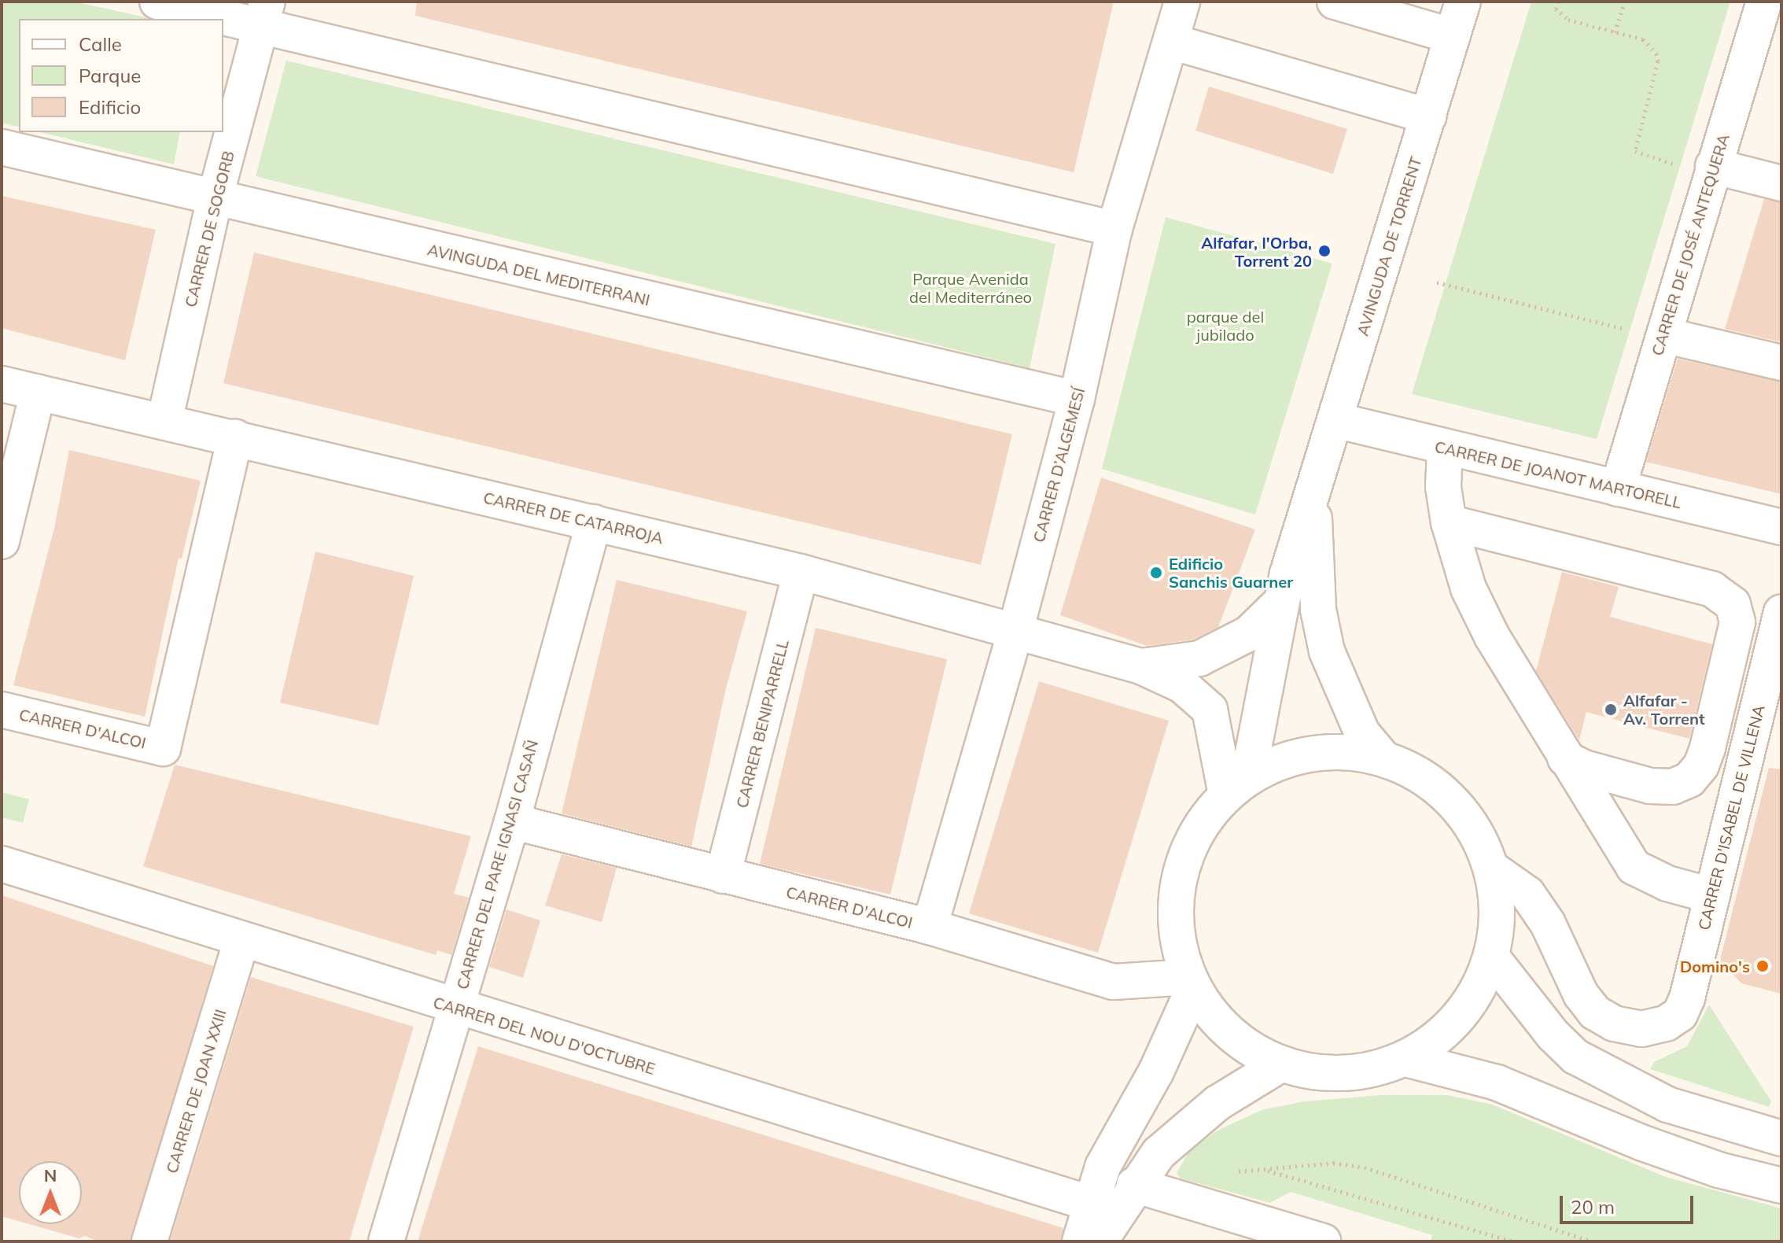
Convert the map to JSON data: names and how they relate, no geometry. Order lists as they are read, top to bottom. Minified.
{"streets":{"street":["CARRER DE SOGORB","CARRER DE JOSÉ ANTEQUERA","AVINGUDA DE TORRENT","AVINGUDA DEL MEDITERRANI","CARRER D’ALGEMESÍ","CARRER DE JOANOT MARTORELL","CARRER DE CATARROJA","CARRER BENIPARRELL","CARRER D'ALCOI","CARRER D'ISABEL DE VILLENA","CARRER DEL PARE IGNASI CASAÑ","CARRER DEL NOU D'OCTUBRE","CARRER DE JOAN XXIII"]},"crossings":[["CARRER DE SOGORB","AVINGUDA DEL MEDITERRANI"],["CARRER DE SOGORB","CARRER DE CATARROJA"],["CARRER DE JOSÉ ANTEQUERA","CARRER DE JOANOT MARTORELL"],["AVINGUDA DE TORRENT","CARRER DE JOANOT MARTORELL"],["AVINGUDA DE TORRENT","CARRER DE CATARROJA"],["AVINGUDA DEL MEDITERRANI","CARRER D’ALGEMESÍ"],["CARRER D’ALGEMESÍ","CARRER DE CATARROJA"],["CARRER D’ALGEMESÍ","CARRER D'ALCOI"],["CARRER DE CATARROJA","CARRER BENIPARRELL"],["CARRER DE CATARROJA","CARRER D'ALCOI"],["CARRER DE CATARROJA","CARRER DEL PARE IGNASI CASAÑ"],["CARRER BENIPARRELL","CARRER D'ALCOI"],["CARRER D'ALCOI","CARRER DEL PARE IGNASI CASAÑ"],["CARRER DEL PARE IGNASI CASAÑ","CARRER DEL NOU D'OCTUBRE"],["CARRER DEL NOU D'OCTUBRE","CARRER DE JOAN XXIII"]],"parks":["Parque Avenida del Mediterráneo","parque del jubilado"],"places":["Alfafar, l'Orba, Torrent 20","Edificio Sanchis Guarner","Alfafar - Av. Torrent","Domino's"],"legend":["Calle","Parque","Edificio"],"scale_bar":"20 m","north":"top"}
